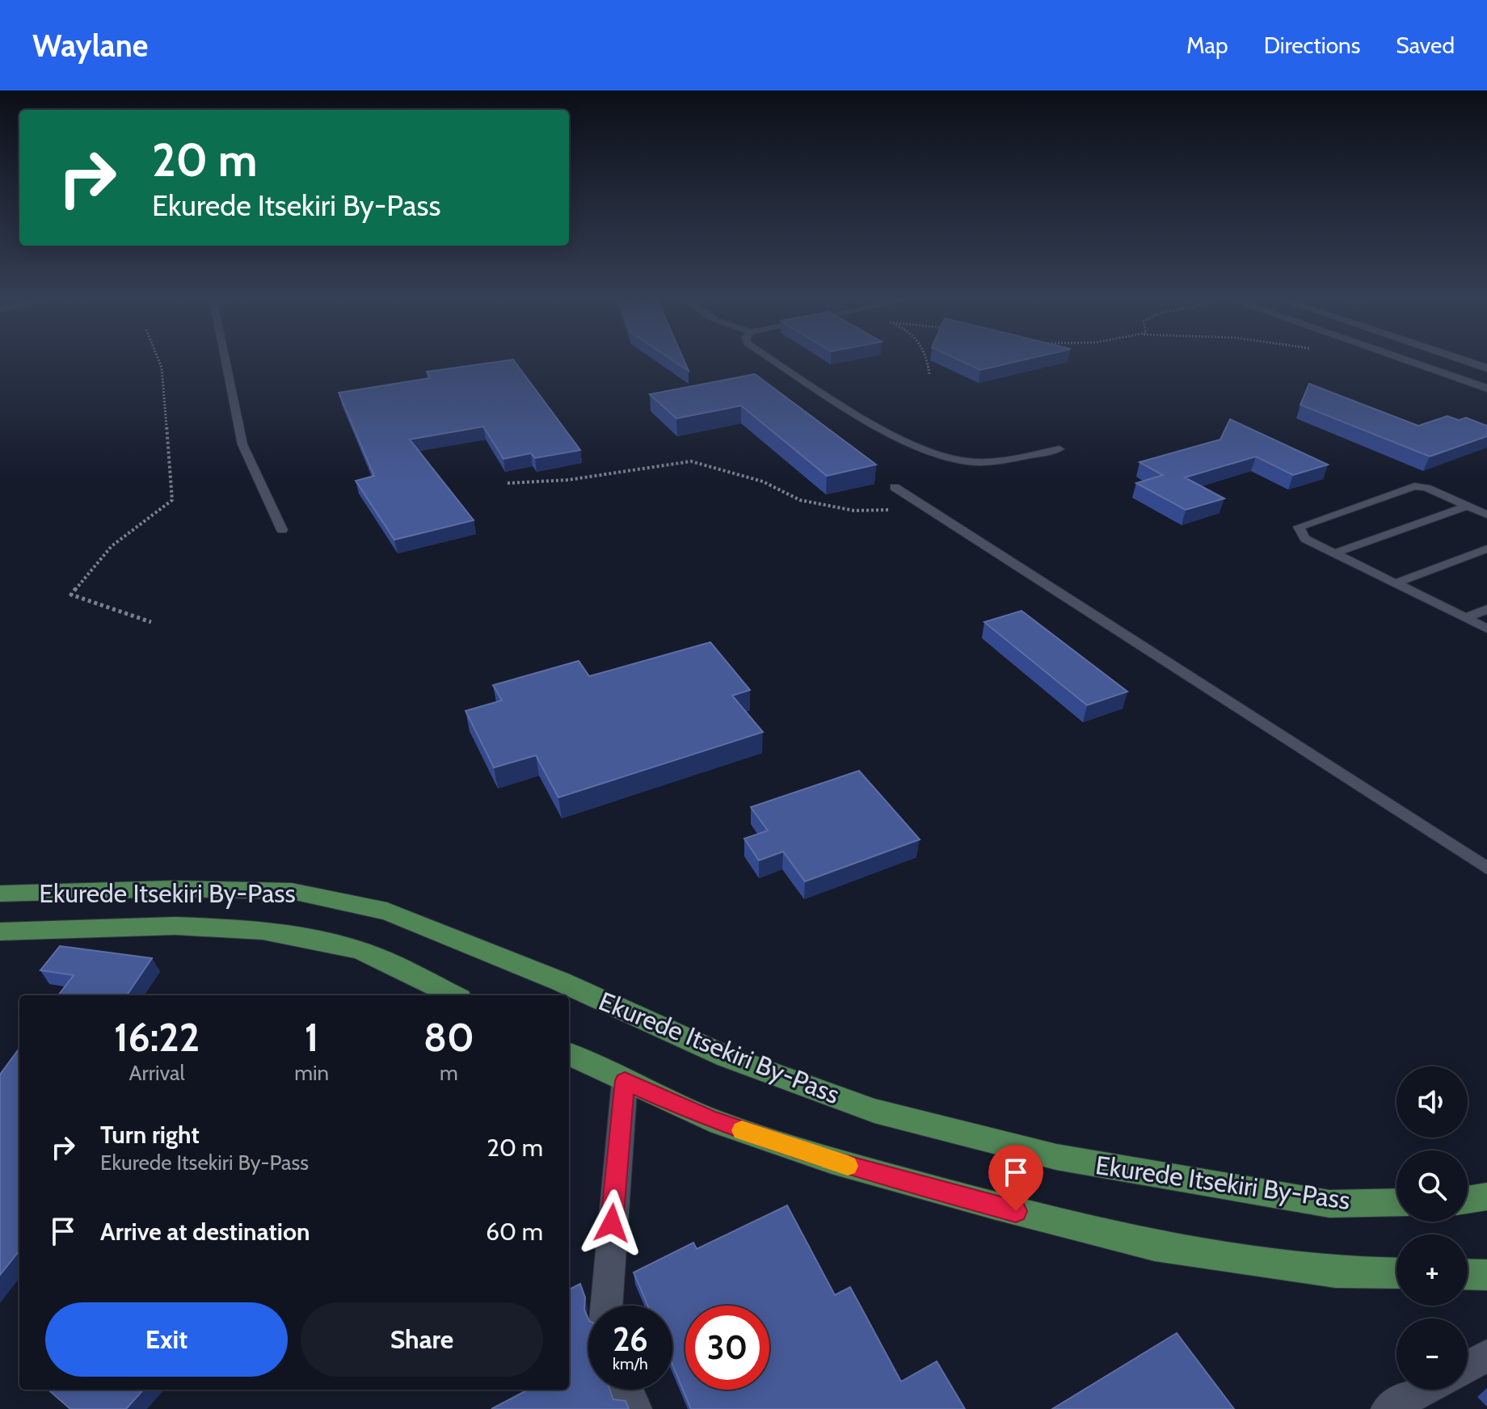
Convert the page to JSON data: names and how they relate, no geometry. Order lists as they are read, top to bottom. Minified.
{"streets":{"main road":["Ekurede Itsekiri By-Pass"]},"page":{"header":"Waylane","nav":["Map","Directions","Saved"],"turn":["20 m","Ekurede Itsekiri By-Pass"],"eta":["16:22","Arrival","1","min","80","m"],"map_buttons":["+","−"],"list":[{"name":"Turn right","note":"Ekurede Itsekiri By-Pass","value":"20 m"},{"name":"Arrive at destination","value":"60 m"}],"buttons":["Exit","Share"],"speed":"26 km/h","limit":"30"}}
